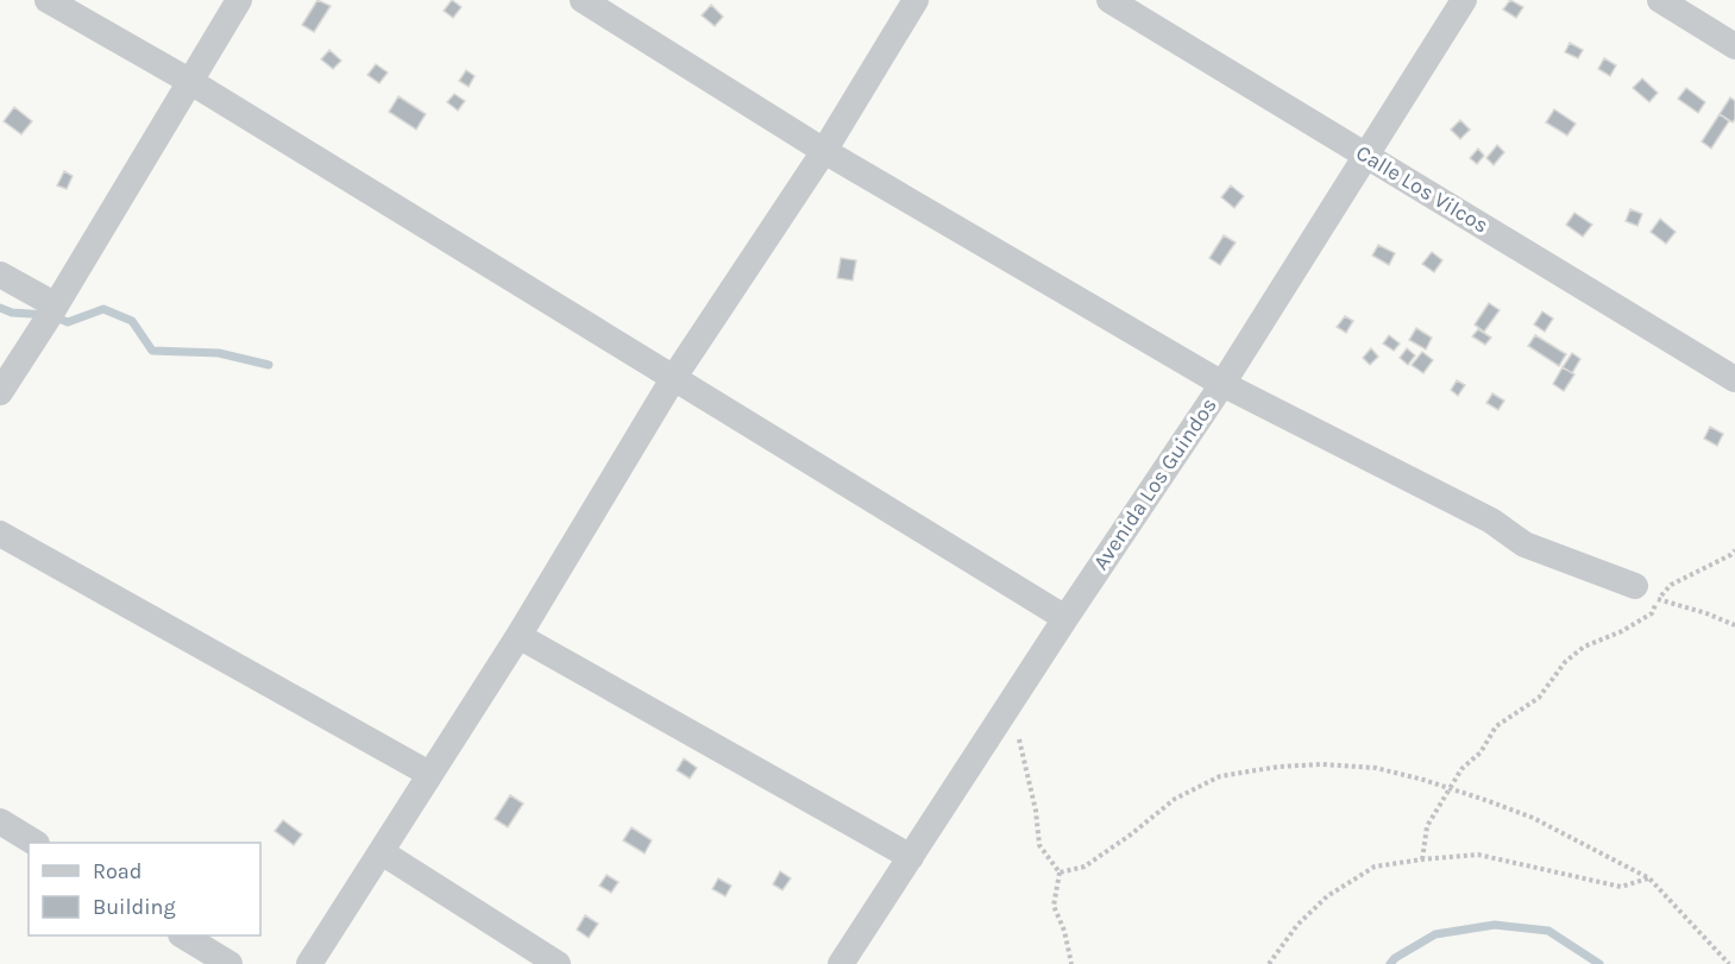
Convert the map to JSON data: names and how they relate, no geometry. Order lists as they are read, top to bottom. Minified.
{"streets":{"street":["Calle Los Vilcos","Avenida Los Guindos"]},"crossings":[["Calle Los Vilcos","Avenida Los Guindos"]],"legend":["Road","Building"]}
